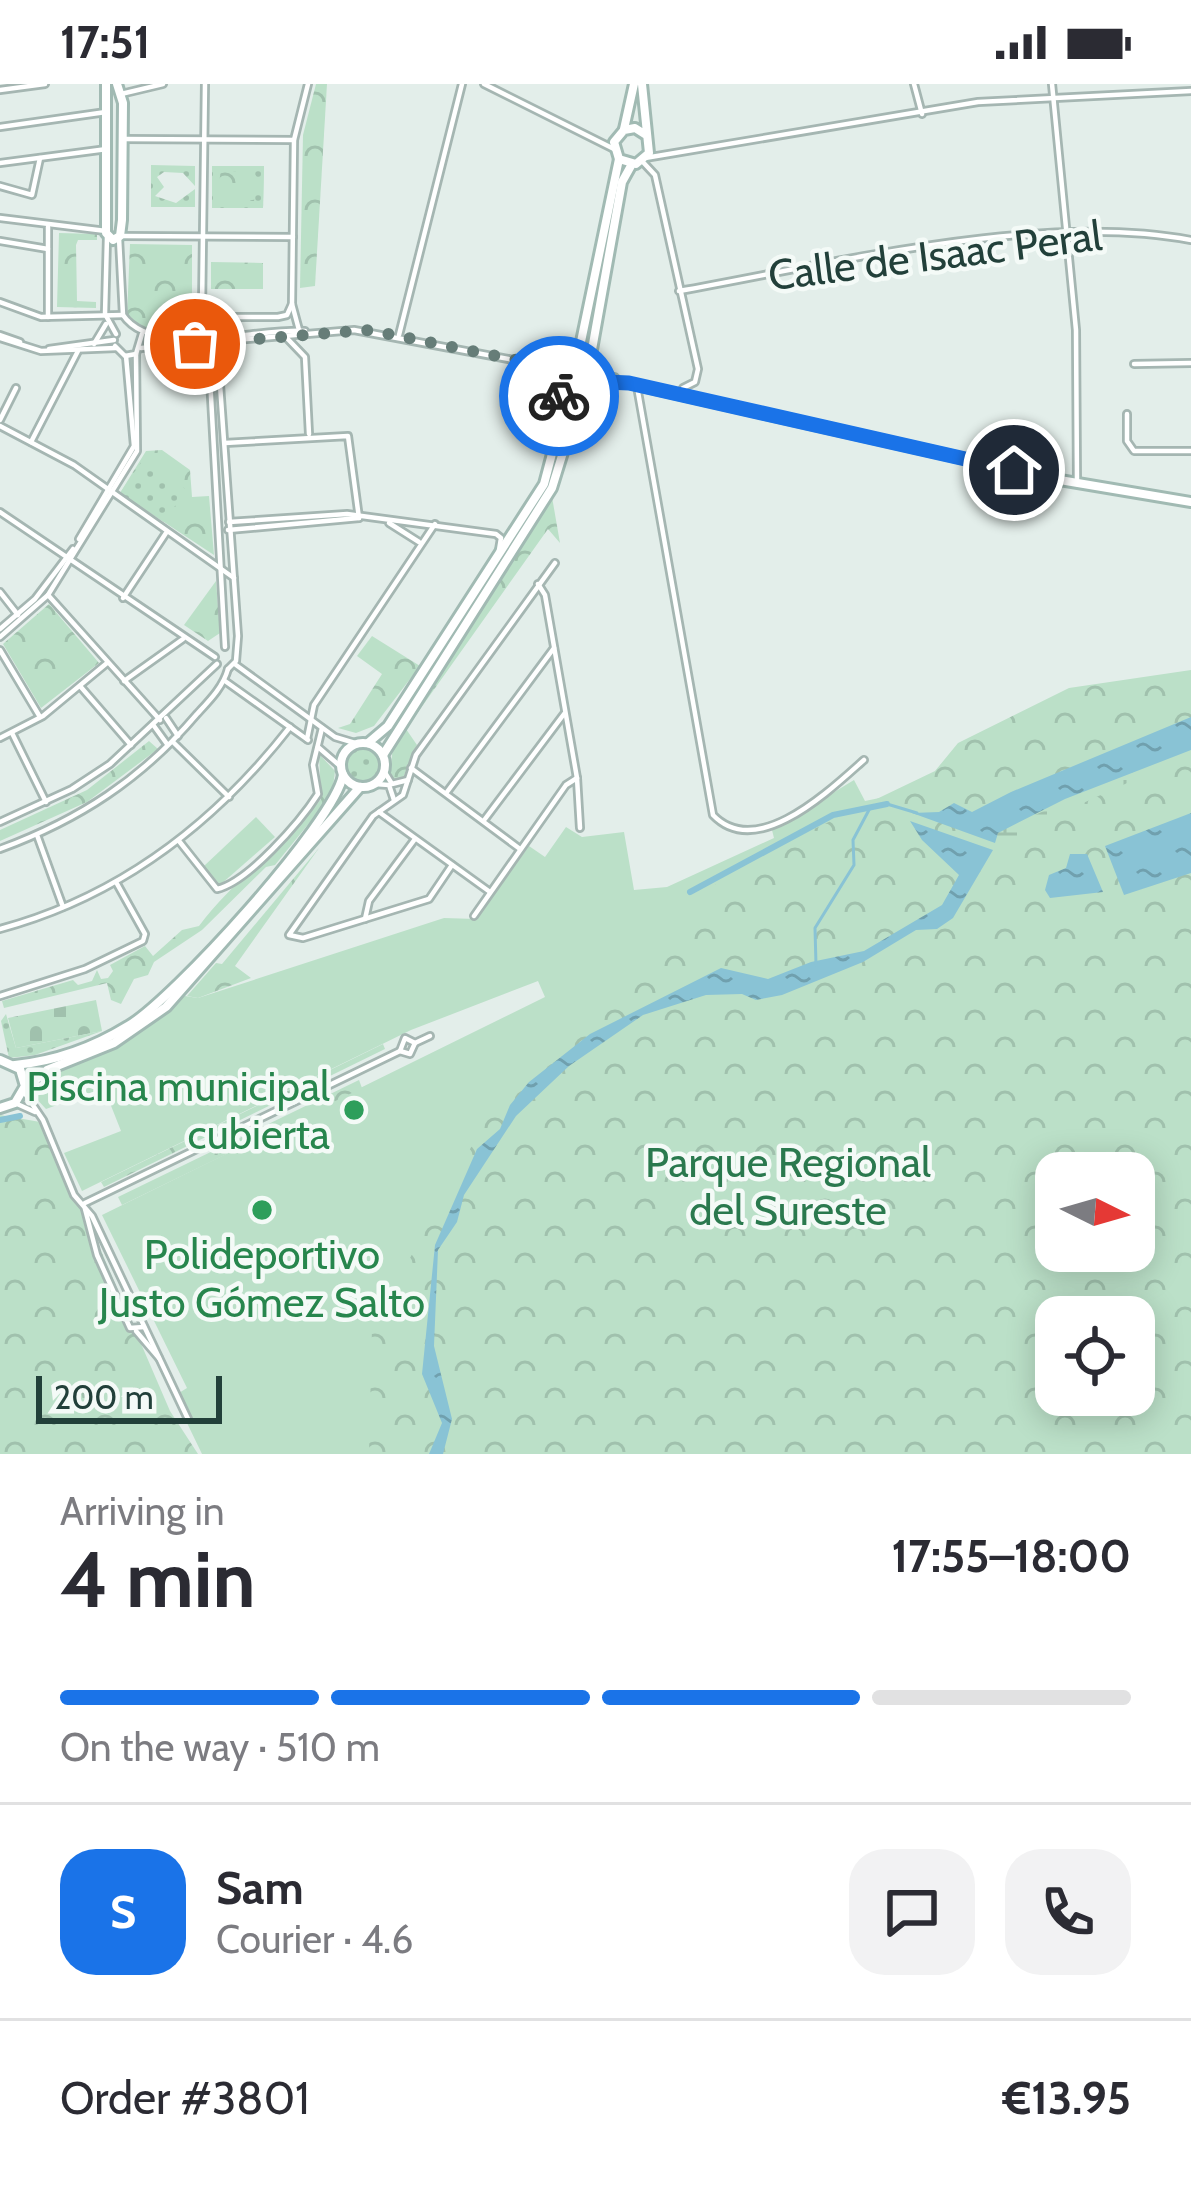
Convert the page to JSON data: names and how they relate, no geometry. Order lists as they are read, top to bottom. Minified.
{"streets":{"street":["Calle de Isaac Peral"]},"parks":["Parque Regional del Sureste"],"places":["Piscina municipal cubierta","Polideportivo Justo Gómez Salto"],"scale_bar":"200 m","north":"right","page":{"status":"17:51","scale":"200 m","heading":["4 min","Arriving in","17:55–18:00"],"panel":["Sam","Courier · 4.6","Order #3801","€13.95"],"bar":"On the way · 510 m","round":"S"}}
